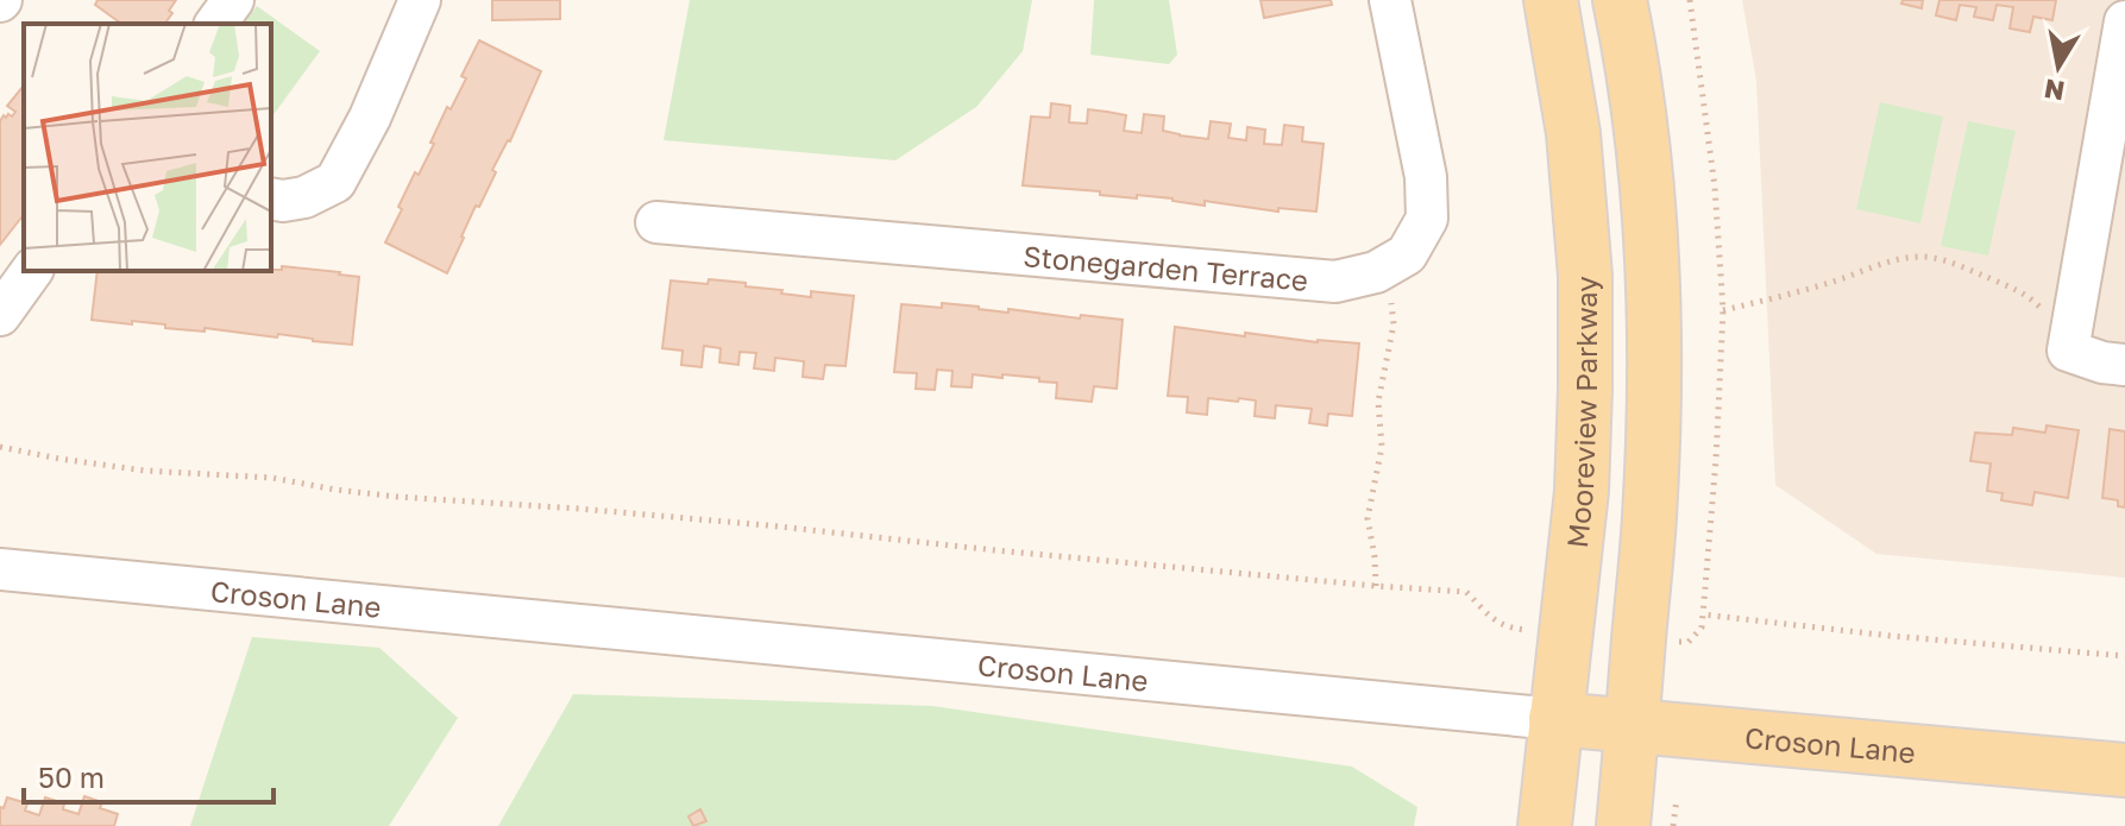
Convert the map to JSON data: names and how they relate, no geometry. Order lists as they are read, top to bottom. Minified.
{"streets":{"main road":["Mooreview Parkway","Croson Lane"],"street":["Stonegarden Terrace"]},"crossings":[["Mooreview Parkway","Croson Lane"]],"scale_bar":"50 m","north":"bottom"}
